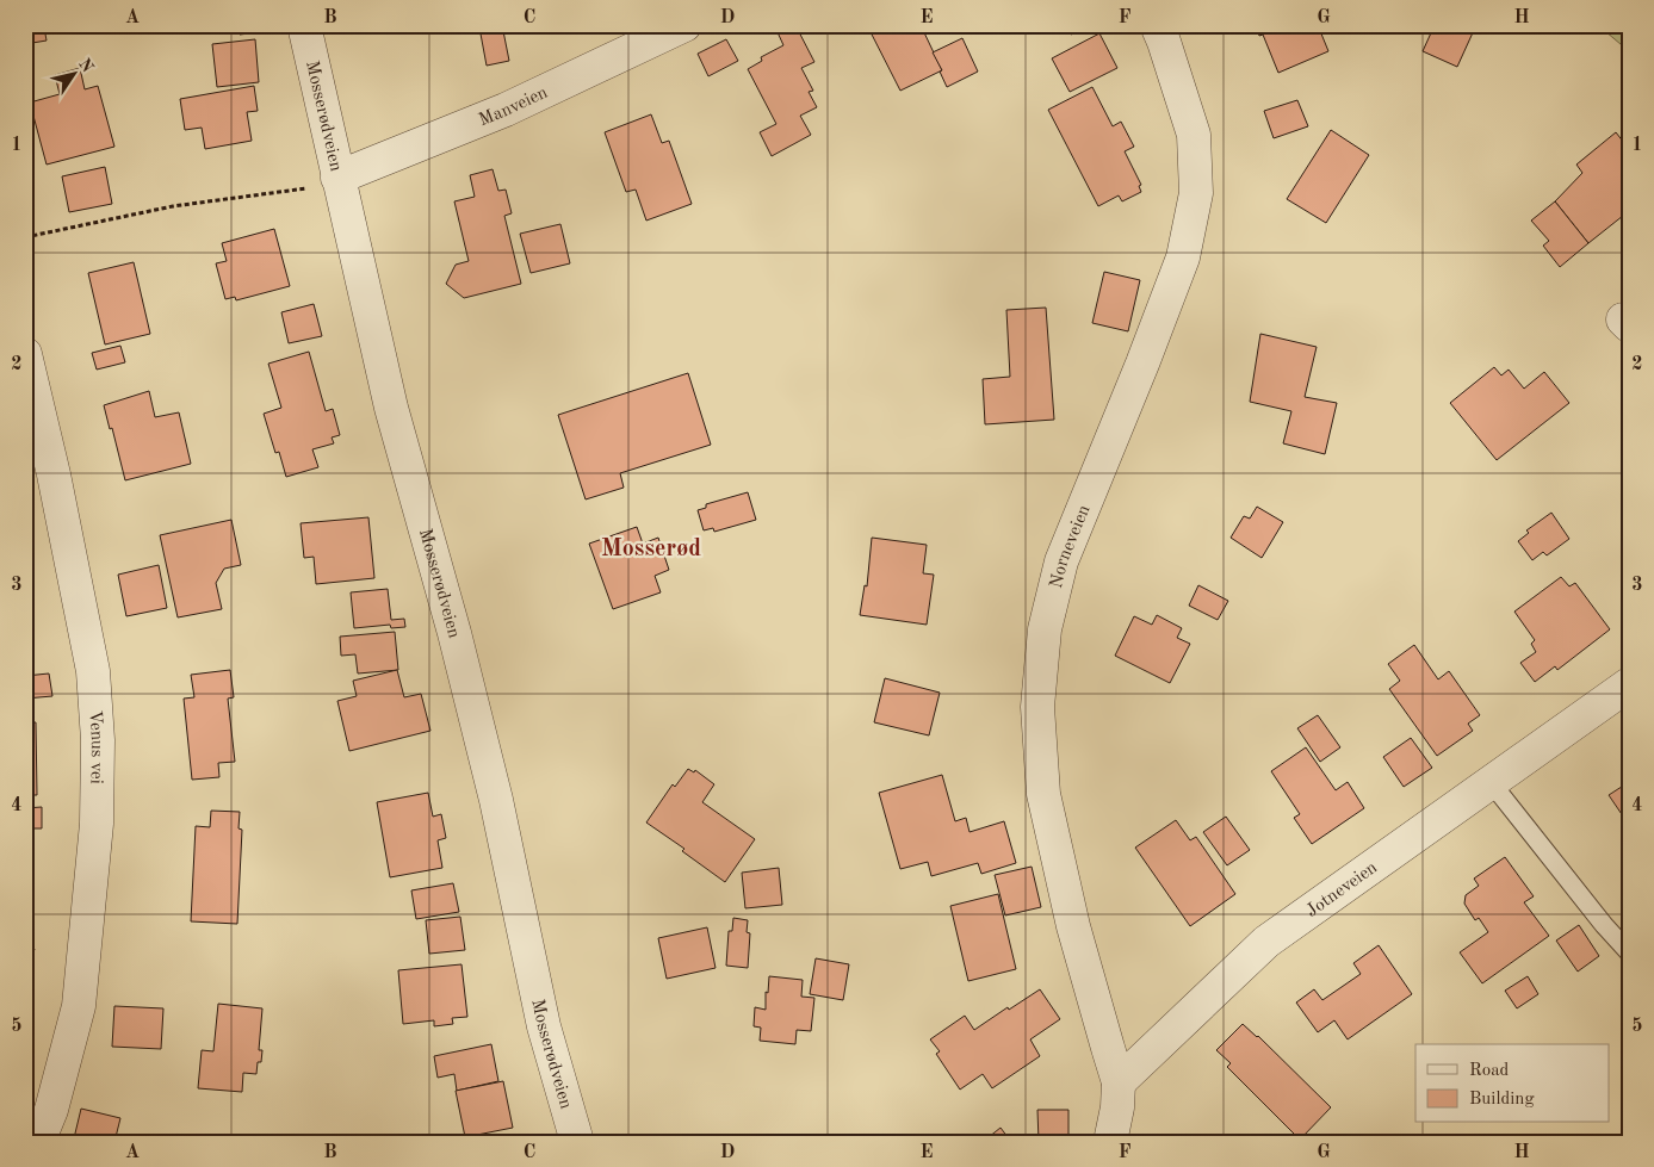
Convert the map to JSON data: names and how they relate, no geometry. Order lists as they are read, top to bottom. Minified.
{"streets":{"street":["Manveien","Mosserødveien","Norneveien","Venus vei","Jotneveien"]},"crossings":[["Manveien","Mosserødveien"],["Norneveien","Jotneveien"]],"districts":["Mosserød"],"legend":["Road","Building"],"north":"top right","grid":{"columns":["A","B","C","D","E","F","G","H"],"rows":["1","2","3","4","5"]}}
